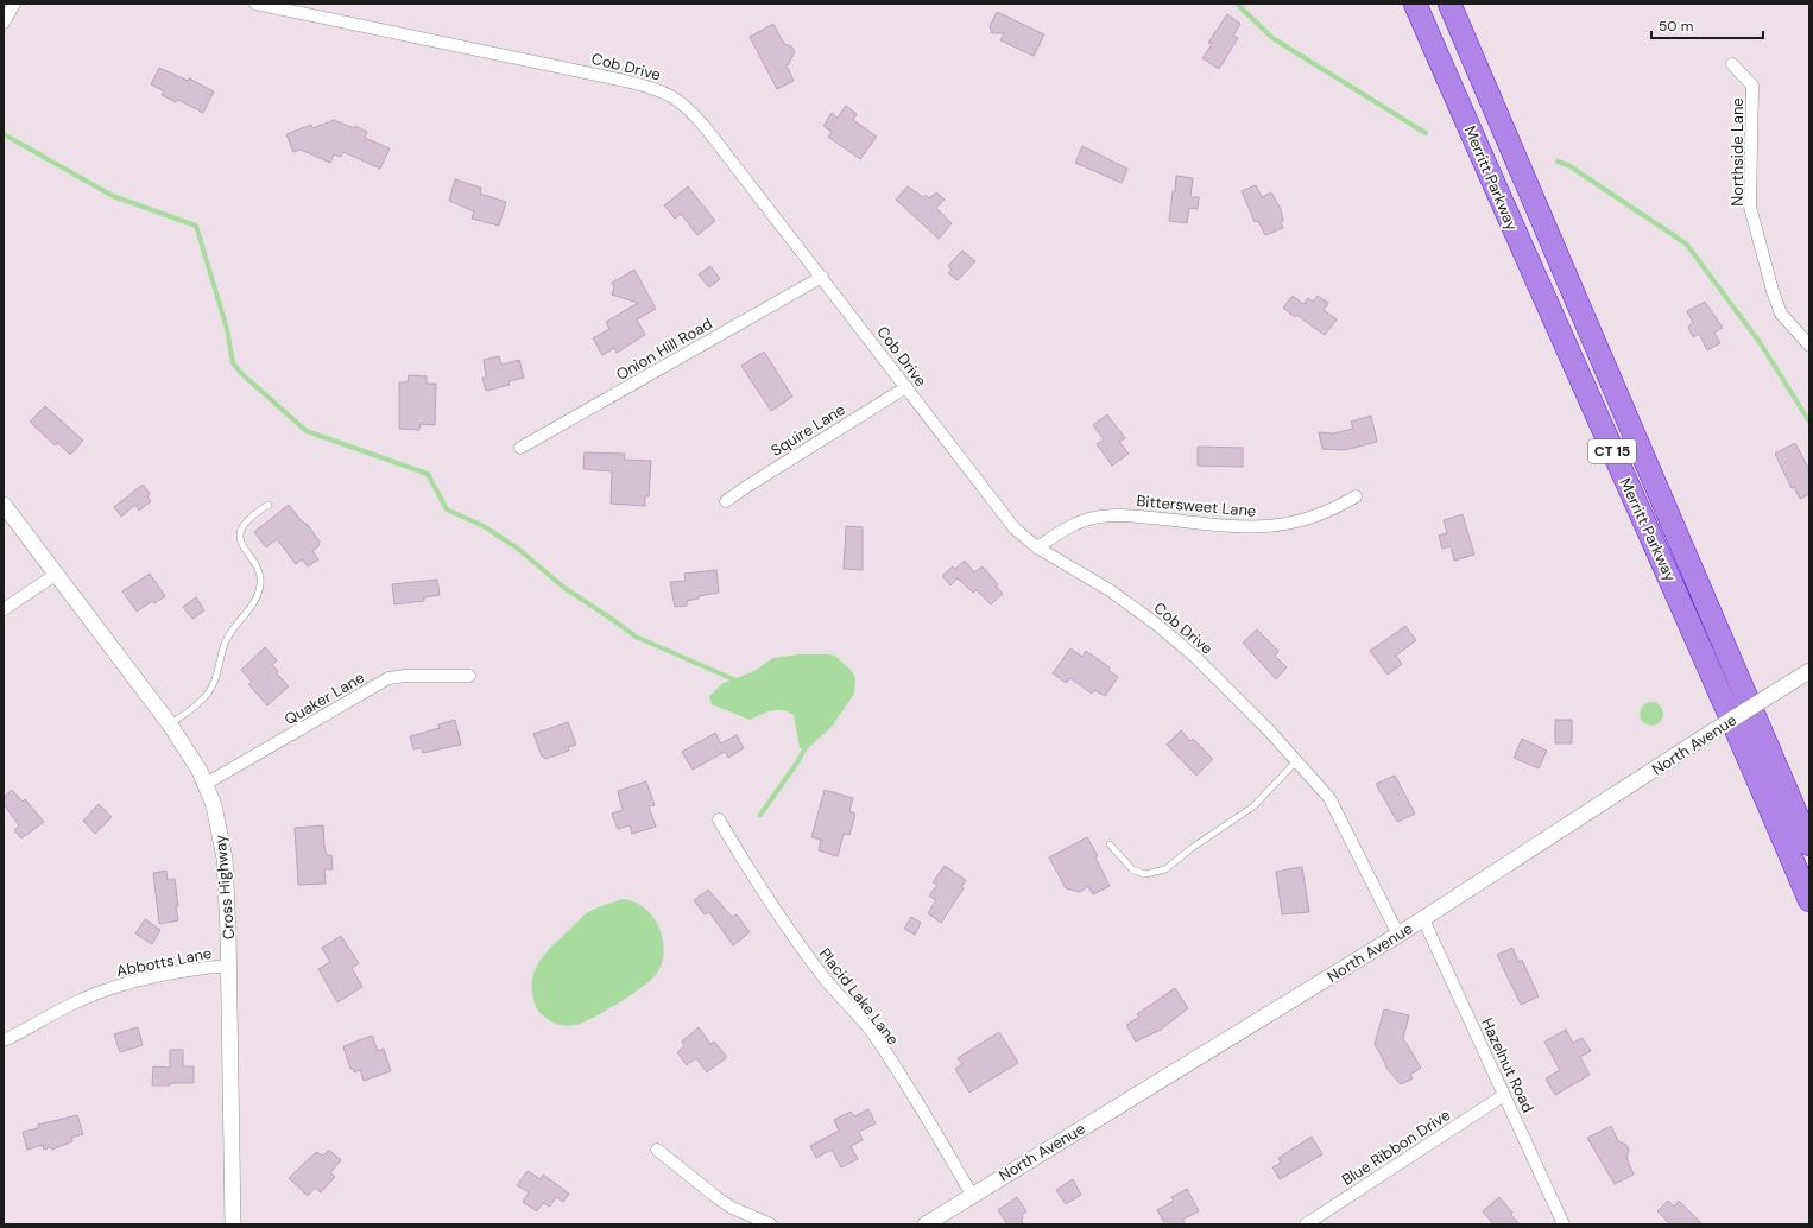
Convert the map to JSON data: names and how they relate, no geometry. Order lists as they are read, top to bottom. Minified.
{"streets":{"highway":["Merritt Parkway","CT 15"],"street":["Cob Drive","Northside Lane","Onion Hill Road","Squire Lane","Bittersweet Lane","Quaker Lane","North Avenue","Cross Highway","Abbotts Lane","Placid Lake Lane","Hazelnut Road","Blue Ribbon Drive"]},"crossings":[["Cob Drive","Onion Hill Road"],["Cob Drive","Squire Lane"],["Cob Drive","Bittersweet Lane"],["Cob Drive","North Avenue"],["Quaker Lane","Cross Highway"],["North Avenue","Placid Lake Lane"],["North Avenue","Hazelnut Road"],["Cross Highway","Abbotts Lane"],["Hazelnut Road","Blue Ribbon Drive"]],"scale_bar":"50 m"}
